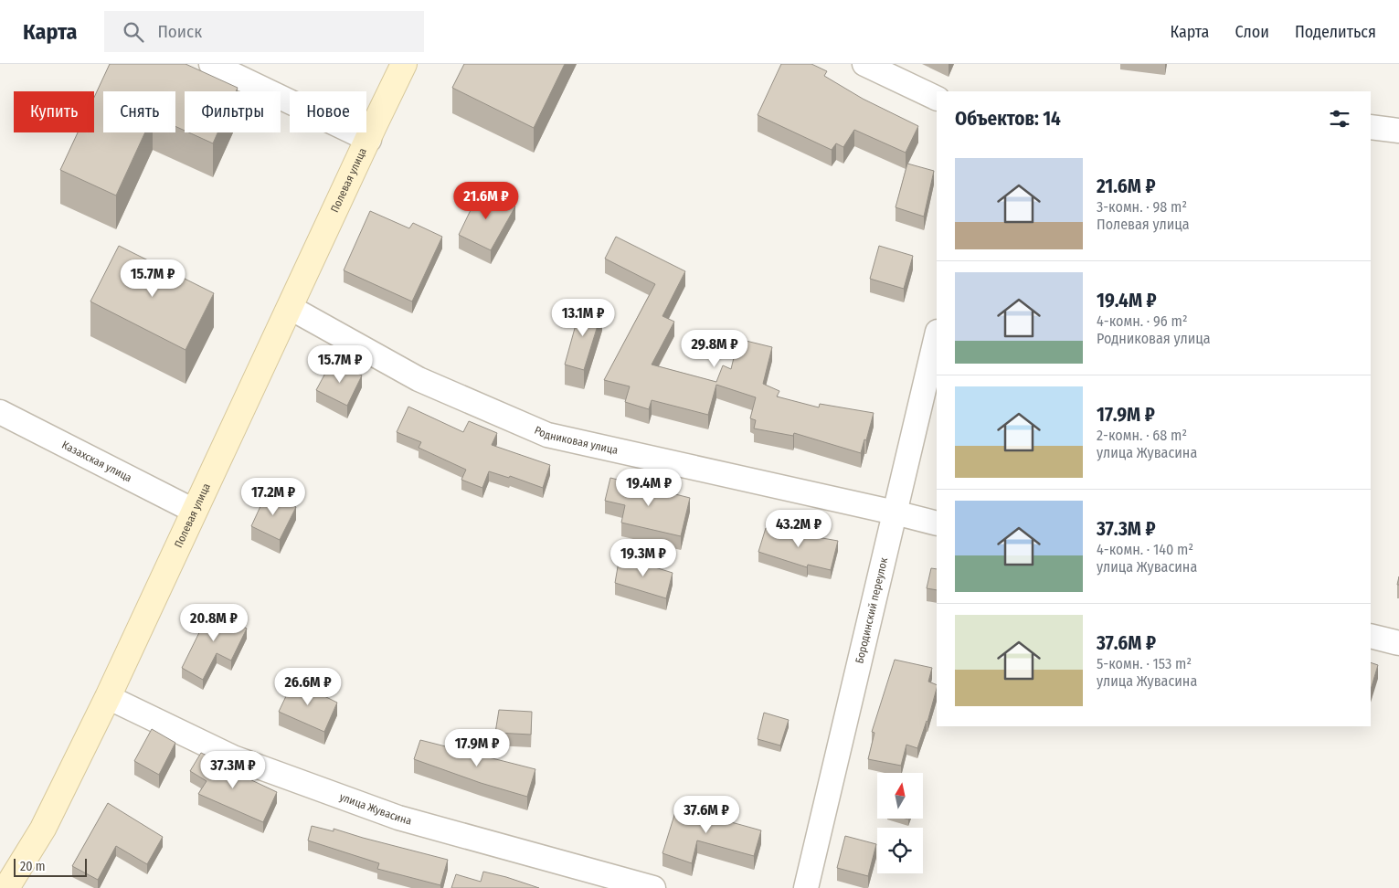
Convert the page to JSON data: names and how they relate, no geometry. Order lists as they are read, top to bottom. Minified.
{"streets":{"street":["Полевая улица","Родниковая улица","Казахская улица","Бородинский переулок","улица Жувасина"]},"crossings":[["Полевая улица","Родниковая улица"],["Полевая улица","Казахская улица"],["Полевая улица","улица Жувасина"],["Родниковая улица","Бородинский переулок"]],"scale_bar":"20 m","north":"top","page":{"header":"Карта","search":"Поиск","nav":["Карта","Слои","Поделиться"],"chip":["Купить","Снять","Фильтры","Новое"],"heading":"Объектов: 14","list":[{"name":"21.6M ₽","note":"3-комн. · 98 m² · Полевая улица"},{"name":"19.4M ₽","note":"4-комн. · 96 m² · Родниковая улица"},{"name":"17.9M ₽","note":"2-комн. · 68 m² · улица Жувасина"},{"name":"37.3M ₽","note":"4-комн. · 140 m² · улица Жувасина"},{"name":"37.6M ₽","note":"5-комн. · 153 m² · улица Жувасина"}],"price":["21.6M ₽","15.7M ₽","13.1M ₽","29.8M ₽","15.7M ₽","19.4M ₽","17.2M ₽","43.2M ₽","19.3M ₽","20.8M ₽","26.6M ₽","17.9M ₽","37.3M ₽","37.6M ₽"],"scale":"20 m"}}
